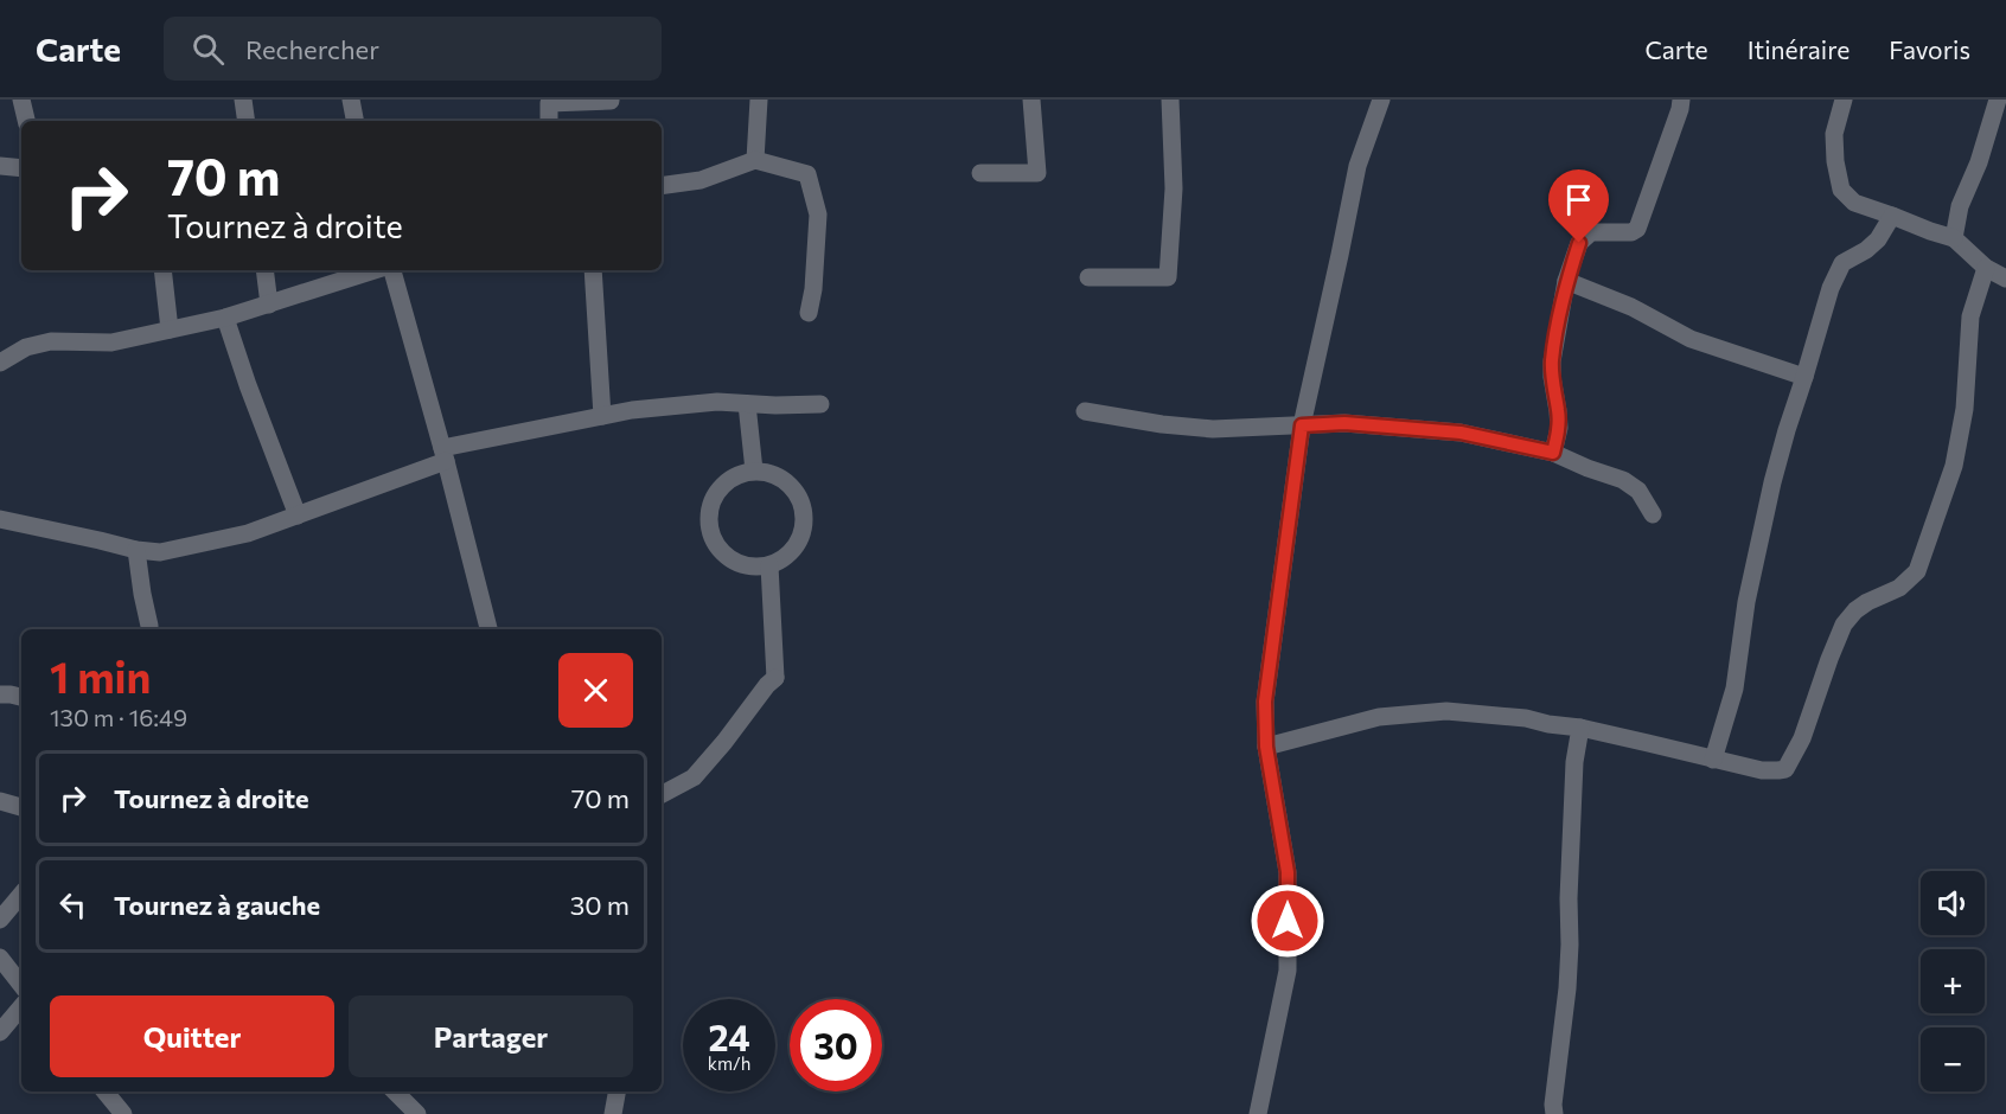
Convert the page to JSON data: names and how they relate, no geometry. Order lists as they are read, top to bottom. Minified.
{"page":{"header":"Carte","search":"Rechercher","nav":["Carte","Itinéraire","Favoris"],"turn":["70 m","Tournez à droite"],"heading":["1 min","130 m · 16:49"],"list":[{"name":"Tournez à droite","value":"70 m"},{"name":"Tournez à gauche","value":"30 m"}],"map_buttons":["+","−"],"buttons":["Quitter","Partager"],"speed":"24 km/h","limit":"30"}}
